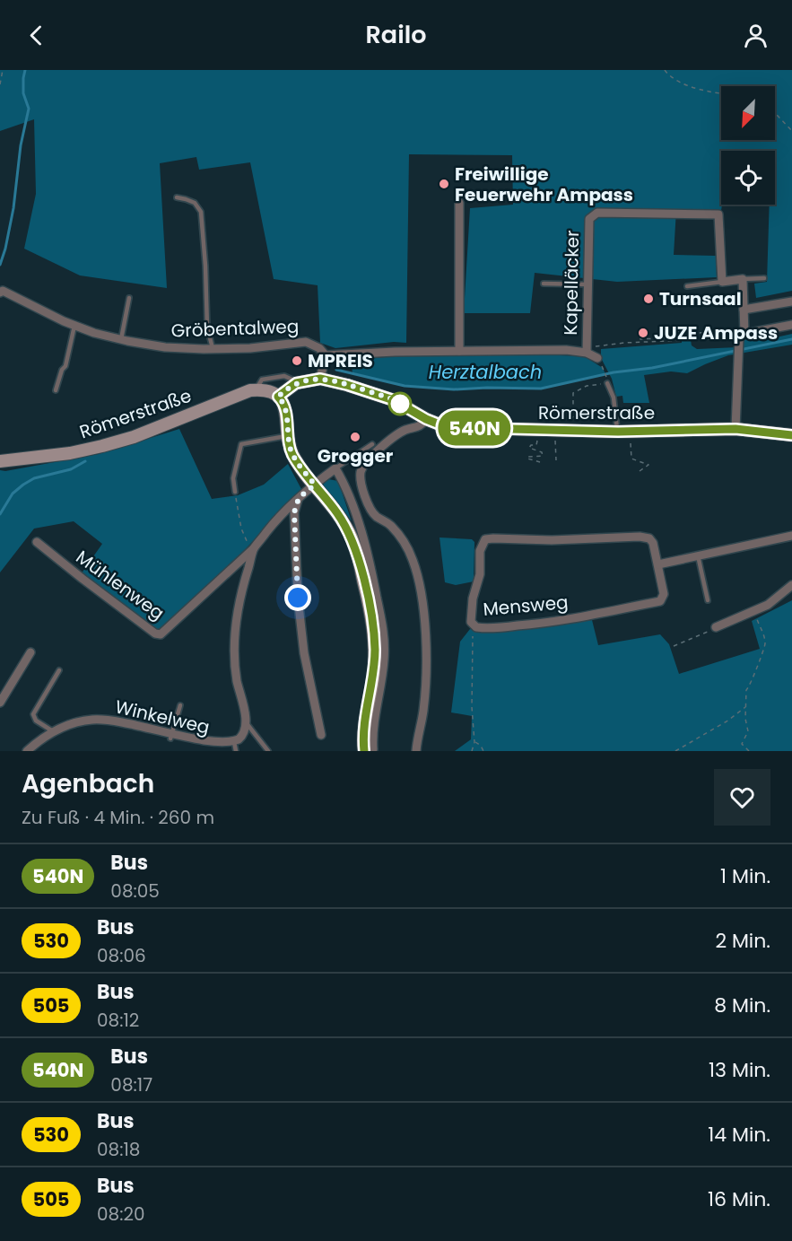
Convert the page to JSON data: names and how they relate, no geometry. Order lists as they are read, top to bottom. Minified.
{"streets":{"main road":["Römerstraße"],"street":["Kapelläcker","Gröbentalweg","Mühlenweg","Mensweg","Winkelweg"]},"crossings":[["Kapelläcker","Gröbentalweg"]],"water":["Herztalbach"],"places":["Freiwillige Feuerwehr Ampass","Turnsaal","JUZE Ampass","MPREIS","Grogger"],"lines":["bus line 540N"],"north":"bottom left","page":{"header":"Railo","on_map":"540N","heading":["Agenbach","Zu Fuß · 4 Min. · 260 m"],"list":[{"mark":"540N","name":"Bus","note":"08:05","value":"1 Min."},{"mark":"530","name":"Bus","note":"08:06","value":"2 Min."},{"mark":"505","name":"Bus","note":"08:12","value":"8 Min."},{"mark":"540N","name":"Bus","note":"08:17","value":"13 Min."},{"mark":"530","name":"Bus","note":"08:18","value":"14 Min."},{"mark":"505","name":"Bus","note":"08:20","value":"16 Min."}]}}
